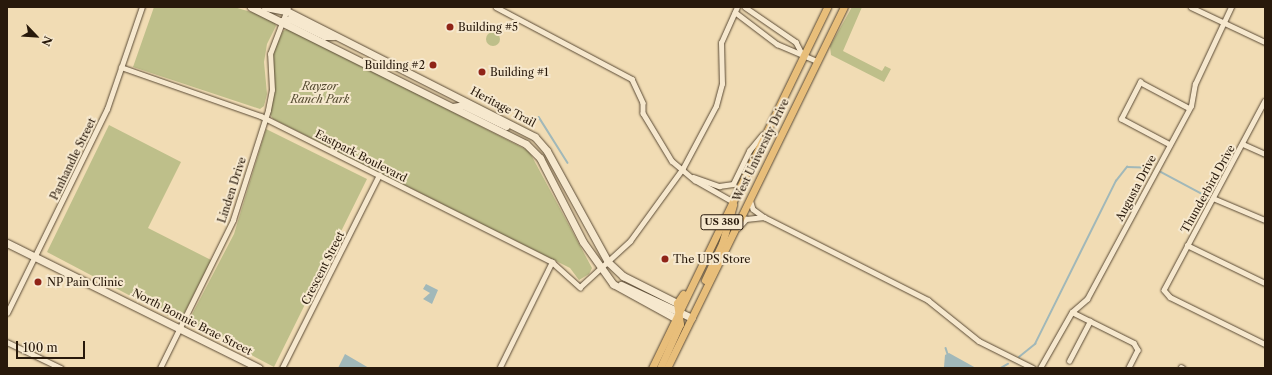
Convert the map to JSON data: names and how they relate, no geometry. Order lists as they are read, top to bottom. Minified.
{"streets":{"main road":["West University Drive","US 380"],"street":["Heritage Trail","Eastpark Boulevard","Panhandle Street","Augusta Drive","Thunderbird Drive","Linden Drive","Crescent Street","North Bonnie Brae Street"]},"crossings":[["Heritage Trail","West University Drive"],["Heritage Trail","Eastpark Boulevard"],["Heritage Trail","Linden Drive"],["Eastpark Boulevard","Panhandle Street"],["Eastpark Boulevard","Linden Drive"],["Eastpark Boulevard","Crescent Street"],["Panhandle Street","North Bonnie Brae Street"],["Linden Drive","North Bonnie Brae Street"]],"parks":["Rayzor Ranch Park"],"places":["Building #5","Building #2","Building #1","The UPS Store","NP Pain Clinic"],"scale_bar":"100 m","north":"bottom right"}
